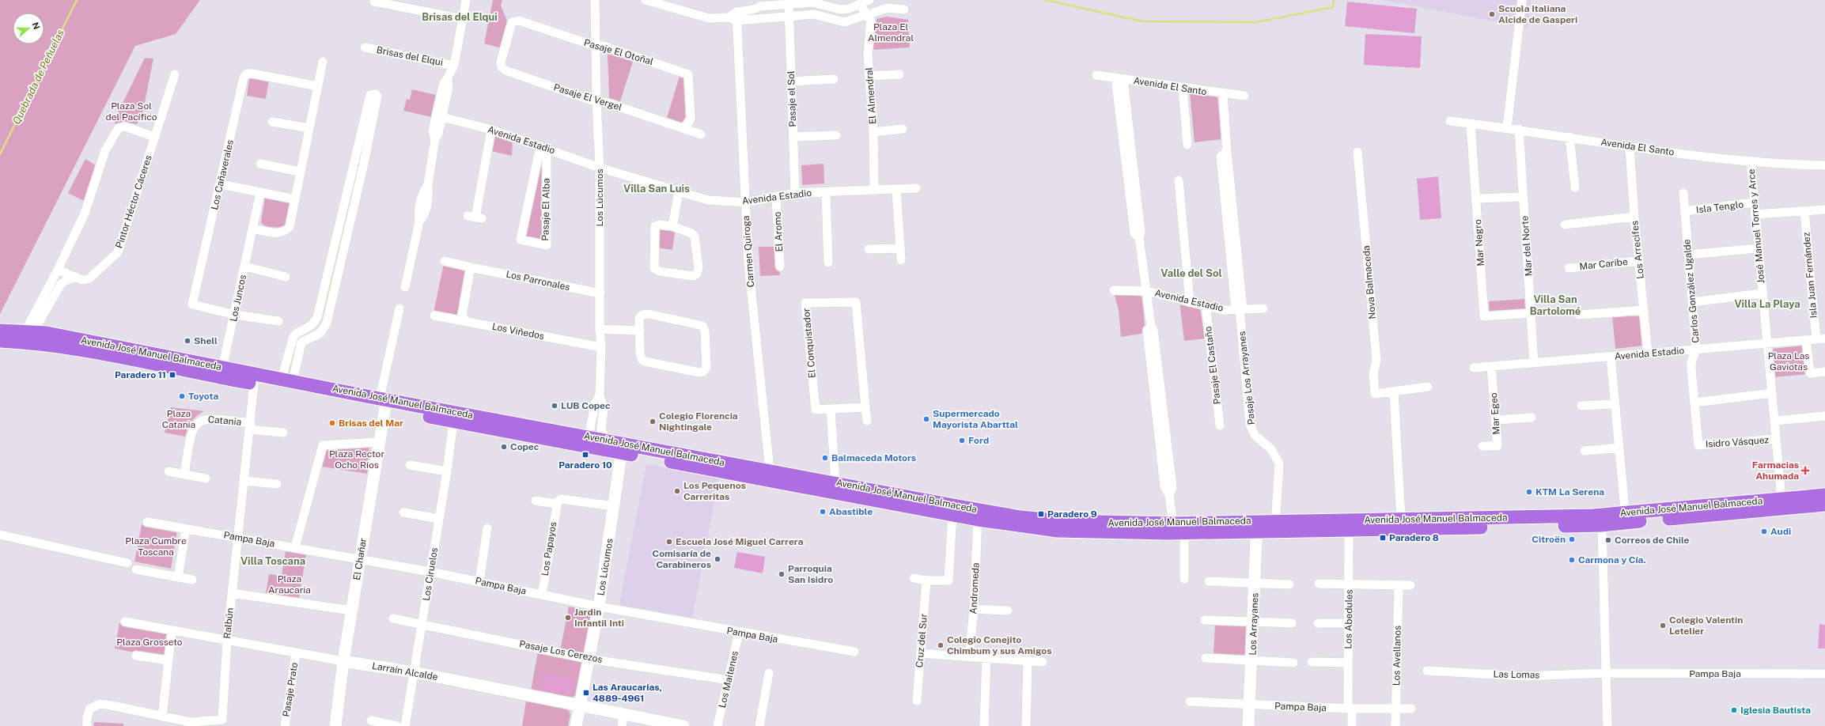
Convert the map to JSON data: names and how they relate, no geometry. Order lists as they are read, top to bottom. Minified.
{"streets":{"main road":["Avenida José Manuel Balmaceda"],"street":["Pasaje El Otoñal","Brisas del Elqui","Avenida El Santo","El Almendral","Pasaje El Vergel","Pasaje el Sol","Avenida Estadio","Los Cañaverales","Los Lúcumos","Pintor Héctor Cáceres","Isla Tenglo","Pasaje El Alba","José Manuel Torres y Arce","El Aromo","Mar Negro","Mar del Norte","Los Arrecifes","Carmen Quiroga","Mar Caribe","Isla Juan Fernández","Los Parronales","Nova Balmaceda","Carlos González Ugalde","Los Juncos","Los Viñedos","El Conquistador","Pasaje El Castaño","Pasaje Los Arrayanes","Mar Egeo","Catania","Isidro Vásquez","Pampa Baja","Los Papayos","El Chañar","Los Ciruelos","Andromeda","Los Abedules","Ralbún","Los Arrayanes","Cruz del Sur","Pasaje Los Cerezos","Los Avellanos","Larraín Alcalde","Las Lomas","Los Maitenes","Pasaje Prato"]},"crossings":[["Pasaje El Otoñal","Pasaje El Vergel"],["Pasaje El Otoñal","Los Lúcumos"],["Brisas del Elqui","Avenida Estadio"],["Avenida El Santo","José Manuel Torres y Arce"],["Avenida El Santo","Mar Negro"],["Avenida El Santo","Mar del Norte"],["Avenida El Santo","Los Arrecifes"],["Avenida El Santo","Pasaje Los Arrayanes"],["El Almendral","Avenida Estadio"],["Pasaje El Vergel","Los Lúcumos"],["Pasaje el Sol","Avenida Estadio"],["Avenida Estadio","Los Lúcumos"],["Avenida Estadio","Pasaje El Alba"],["Avenida Estadio","José Manuel Torres y Arce"],["Avenida Estadio","El Aromo"],["Avenida Estadio","Mar del Norte"],["Avenida Estadio","Los Arrecifes"],["Avenida Estadio","Carmen Quiroga"],["Avenida Estadio","Isla Juan Fernández"],["Avenida Estadio","Carlos González Ugalde"],["Avenida Estadio","Pasaje El Castaño"],["Avenida Estadio","Pasaje Los Arrayanes"],["Avenida Estadio","Mar Egeo"],["Los Cañaverales","Los Juncos"],["Los Lúcumos","Los Parronales"],["Los Lúcumos","Los Viñedos"],["Los Lúcumos","Avenida José Manuel Balmaceda"],["Los Lúcumos","Pampa Baja"],["Los Lúcumos","Pasaje Los Cerezos"],["Los Lúcumos","Larraín Alcalde"],["Pintor Héctor Cáceres","Avenida José Manuel Balmaceda"],["Isla Tenglo","José Manuel Torres y Arce"],["Isla Tenglo","Carlos González Ugalde"],["José Manuel Torres y Arce","Avenida José Manuel Balmaceda"],["José Manuel Torres y Arce","Isidro Vásquez"],["Mar Negro","Mar del Norte"],["Los Arrecifes","Mar Caribe"],["Carmen Quiroga","Avenida José Manuel Balmaceda"],["Carlos González Ugalde","Isidro Vásquez"],["Los Juncos","Avenida José Manuel Balmaceda"],["Avenida José Manuel Balmaceda","Pasaje Los Arrayanes"],["Avenida José Manuel Balmaceda","El Chañar"],["Avenida José Manuel Balmaceda","Los Ciruelos"],["Avenida José Manuel Balmaceda","Andromeda"],["Avenida José Manuel Balmaceda","Los Abedules"],["Avenida José Manuel Balmaceda","Ralbún"],["Avenida José Manuel Balmaceda","Los Arrayanes"],["Catania","Ralbún"],["Pampa Baja","Los Papayos"],["Pampa Baja","El Chañar"],["Pampa Baja","Los Ciruelos"],["Pampa Baja","Los Abedules"],["Pampa Baja","Ralbún"],["Pampa Baja","Los Arrayanes"],["Pampa Baja","Los Avellanos"],["Pampa Baja","Las Lomas"],["Pampa Baja","Los Maitenes"],["El Chañar","Larraín Alcalde"],["Los Ciruelos","Pasaje Los Cerezos"],["Los Ciruelos","Larraín Alcalde"],["Ralbún","Larraín Alcalde"],["Pasaje Los Cerezos","Los Maitenes"],["Larraín Alcalde","Pasaje Prato"]],"districts":["Brisas del Elqui","Villa San Luis","Valle del Sol","Villa San Bartolomé","Villa La Playa","Villa Toscana"],"water":["Quebrada de Peñuelas"],"parks":["Plaza El Almendral","Plaza Sol del Pacífico","Plaza Las Gaviotas","Plaza Catania","Plaza Rector Ocho Ríos","Plaza Cumbre Toscana","Plaza Araucaria","Plaza Grosseto"],"places":{"other":["Scuola Italiana Alcide de Gasperi","Shell","Toyota","LUB Copec","Supermercado Mayorista Abarttal","Colegio Florencia Nightingale","Brisas del Mar","Ford","Copec","Balmaceda Motors","Los Pequenos Carreritas","KTM La Serena","Abastible","Audi","Citroën","Correos de Chile","Escuela José Miguel Carrera","Comisaría de Carabineros","Carmona y Cía.","Parroquia San Isidro","Jardin Infantil Inti","Colegio Valentin Letelier","Colegio Conejito Chimbum y sus Amigos","Iglesia Bautista"],"transit":["Paradero 11","Paradero 10","Paradero 9","Paradero 8","Las Araucarias, 4889-4961"],"health":["Farmacias Ahumada"]},"north":"right"}
